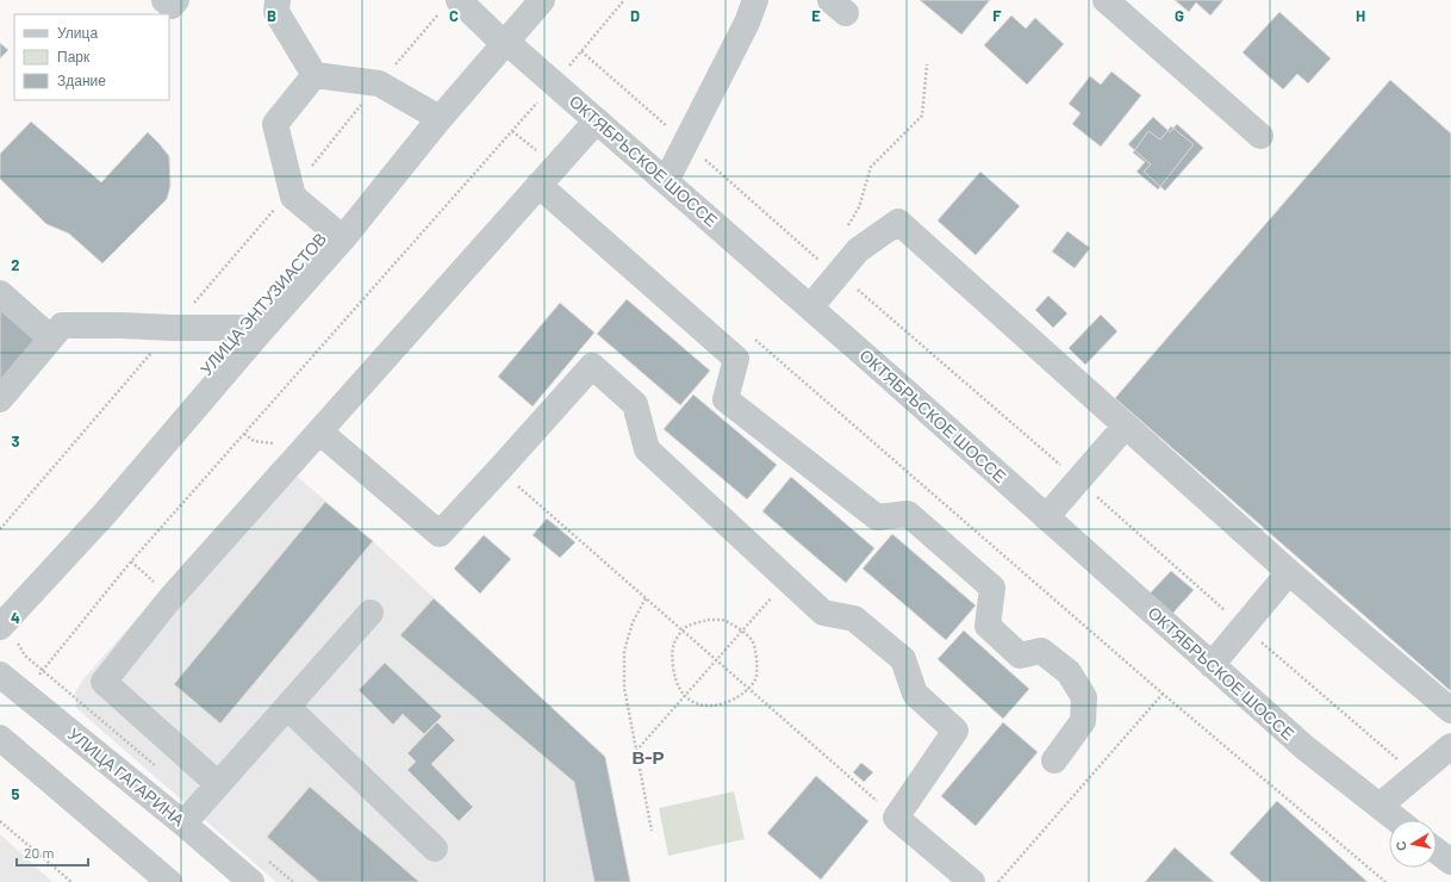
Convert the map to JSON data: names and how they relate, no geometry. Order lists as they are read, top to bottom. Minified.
{"streets":{"street":["ОКТЯБРЬСКОЕ ШОССЕ","УЛИЦА ЭНТУЗИАСТОВ","УЛИЦА ГАГАРИНА"]},"crossings":[["ОКТЯБРЬСКОЕ ШОССЕ","УЛИЦА ЭНТУЗИАСТОВ"]],"districts":["В-Р"],"legend":["Улица","Парк","Здание"],"scale_bar":"20 m","north":"left","grid":{"columns":["B","C","D","E","F","G","H"],"rows":["2","3","4","5"]}}
